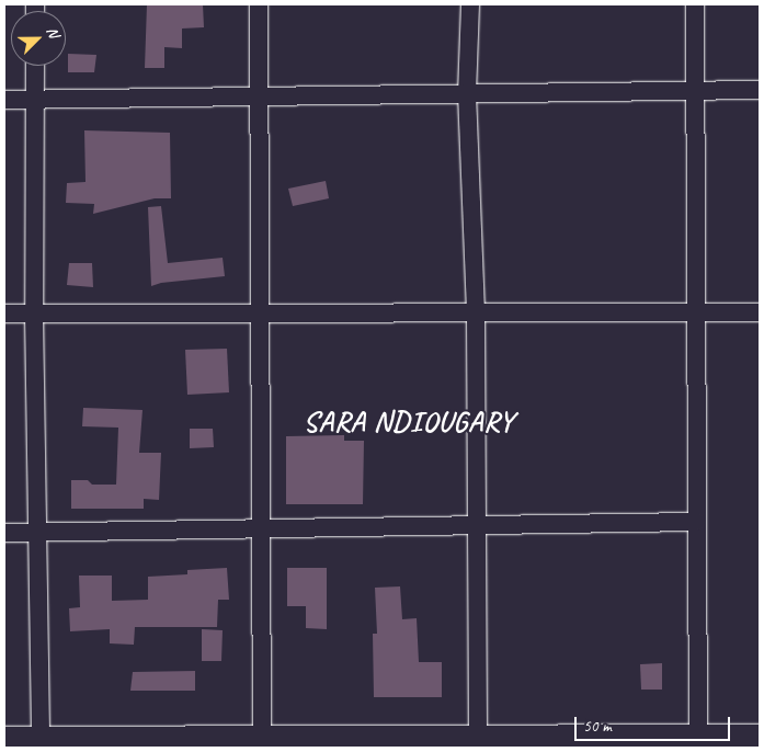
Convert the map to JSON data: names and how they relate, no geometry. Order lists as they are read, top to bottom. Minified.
{"districts":["SARA NDIOUGARY"],"scale_bar":"50 m","north":"top right"}
